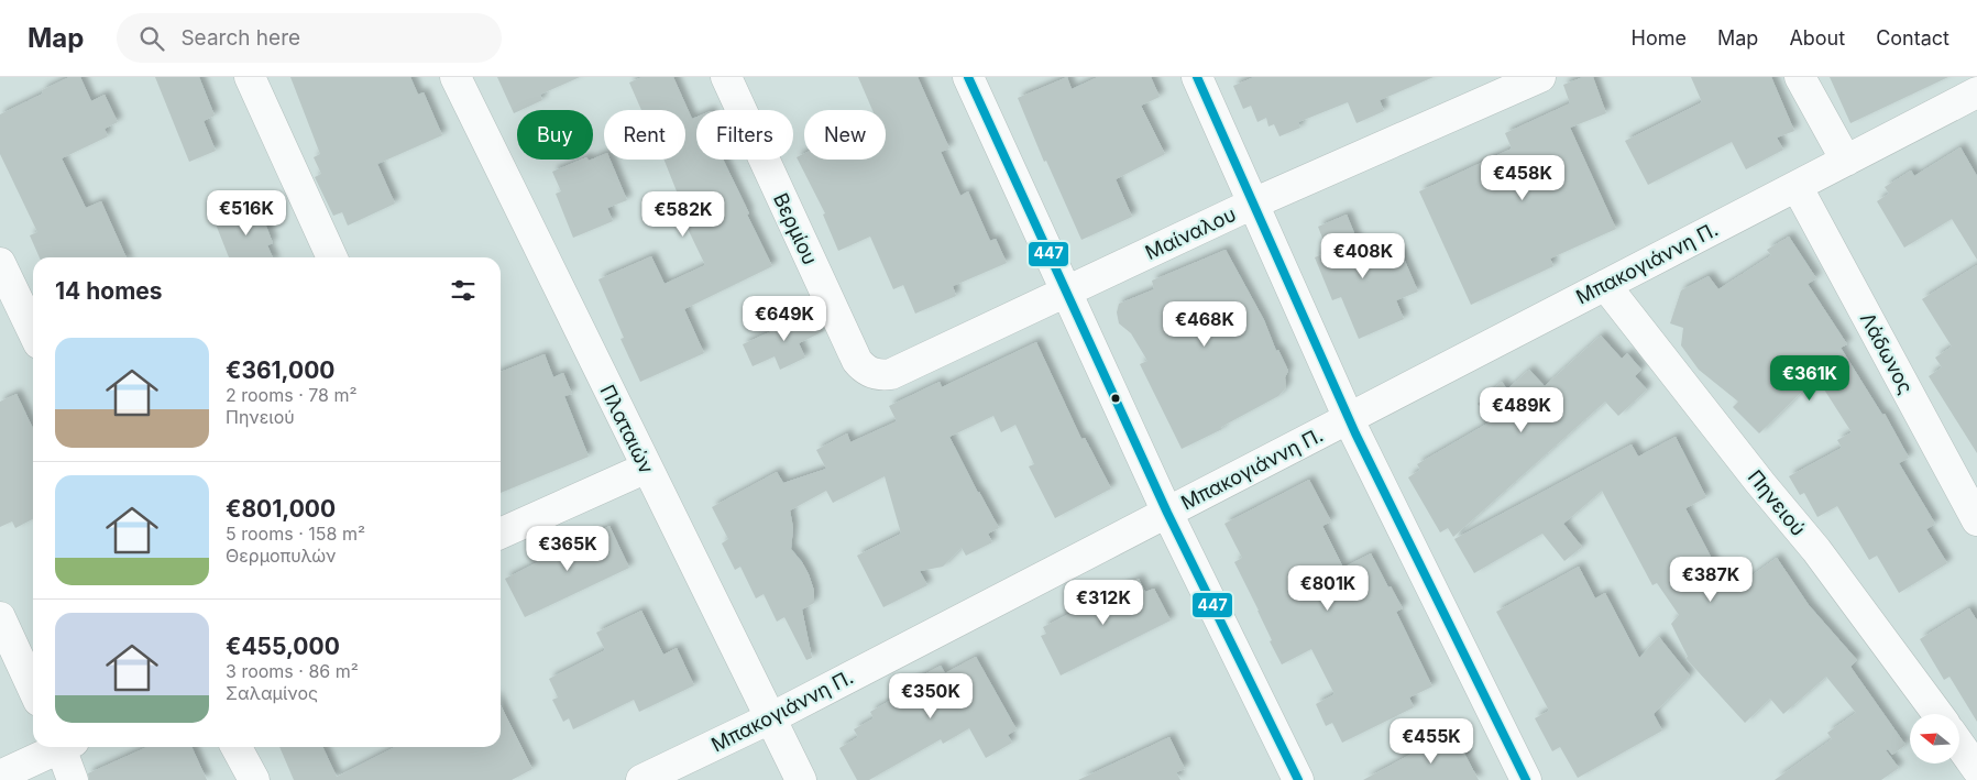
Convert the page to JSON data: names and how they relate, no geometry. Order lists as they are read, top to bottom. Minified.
{"streets":{"street":["Βερμίου","Μαίναλου","Μπακογιάννη Π.","Λάδωνος","Πλαταιών","Πηνειού"]},"crossings":[["Βερμίου","Μαίναλου"],["Μπακογιάννη Π.","Λάδωνος"],["Μπακογιάννη Π.","Πλαταιών"],["Μπακογιάννη Π.","Πηνειού"]],"lines":["transit line 447"],"north":"left","page":{"header":"Map","search":"Search here","nav":["Home","Map","About","Contact"],"chip":["Buy","Rent","Filters","New"],"price":["€458K","€516K","€582K","€408K","€649K","€468K","€361K","€489K","€365K","€387K","€801K","€312K","€350K","€455K"],"heading":"14 homes","list":[{"name":"€361,000","note":"2 rooms · 78 m² · Πηνειού"},{"name":"€801,000","note":"5 rooms · 158 m² · Θερμοπυλών"},{"name":"€455,000","note":"3 rooms · 86 m² · Σαλαμίνος"}]}}
